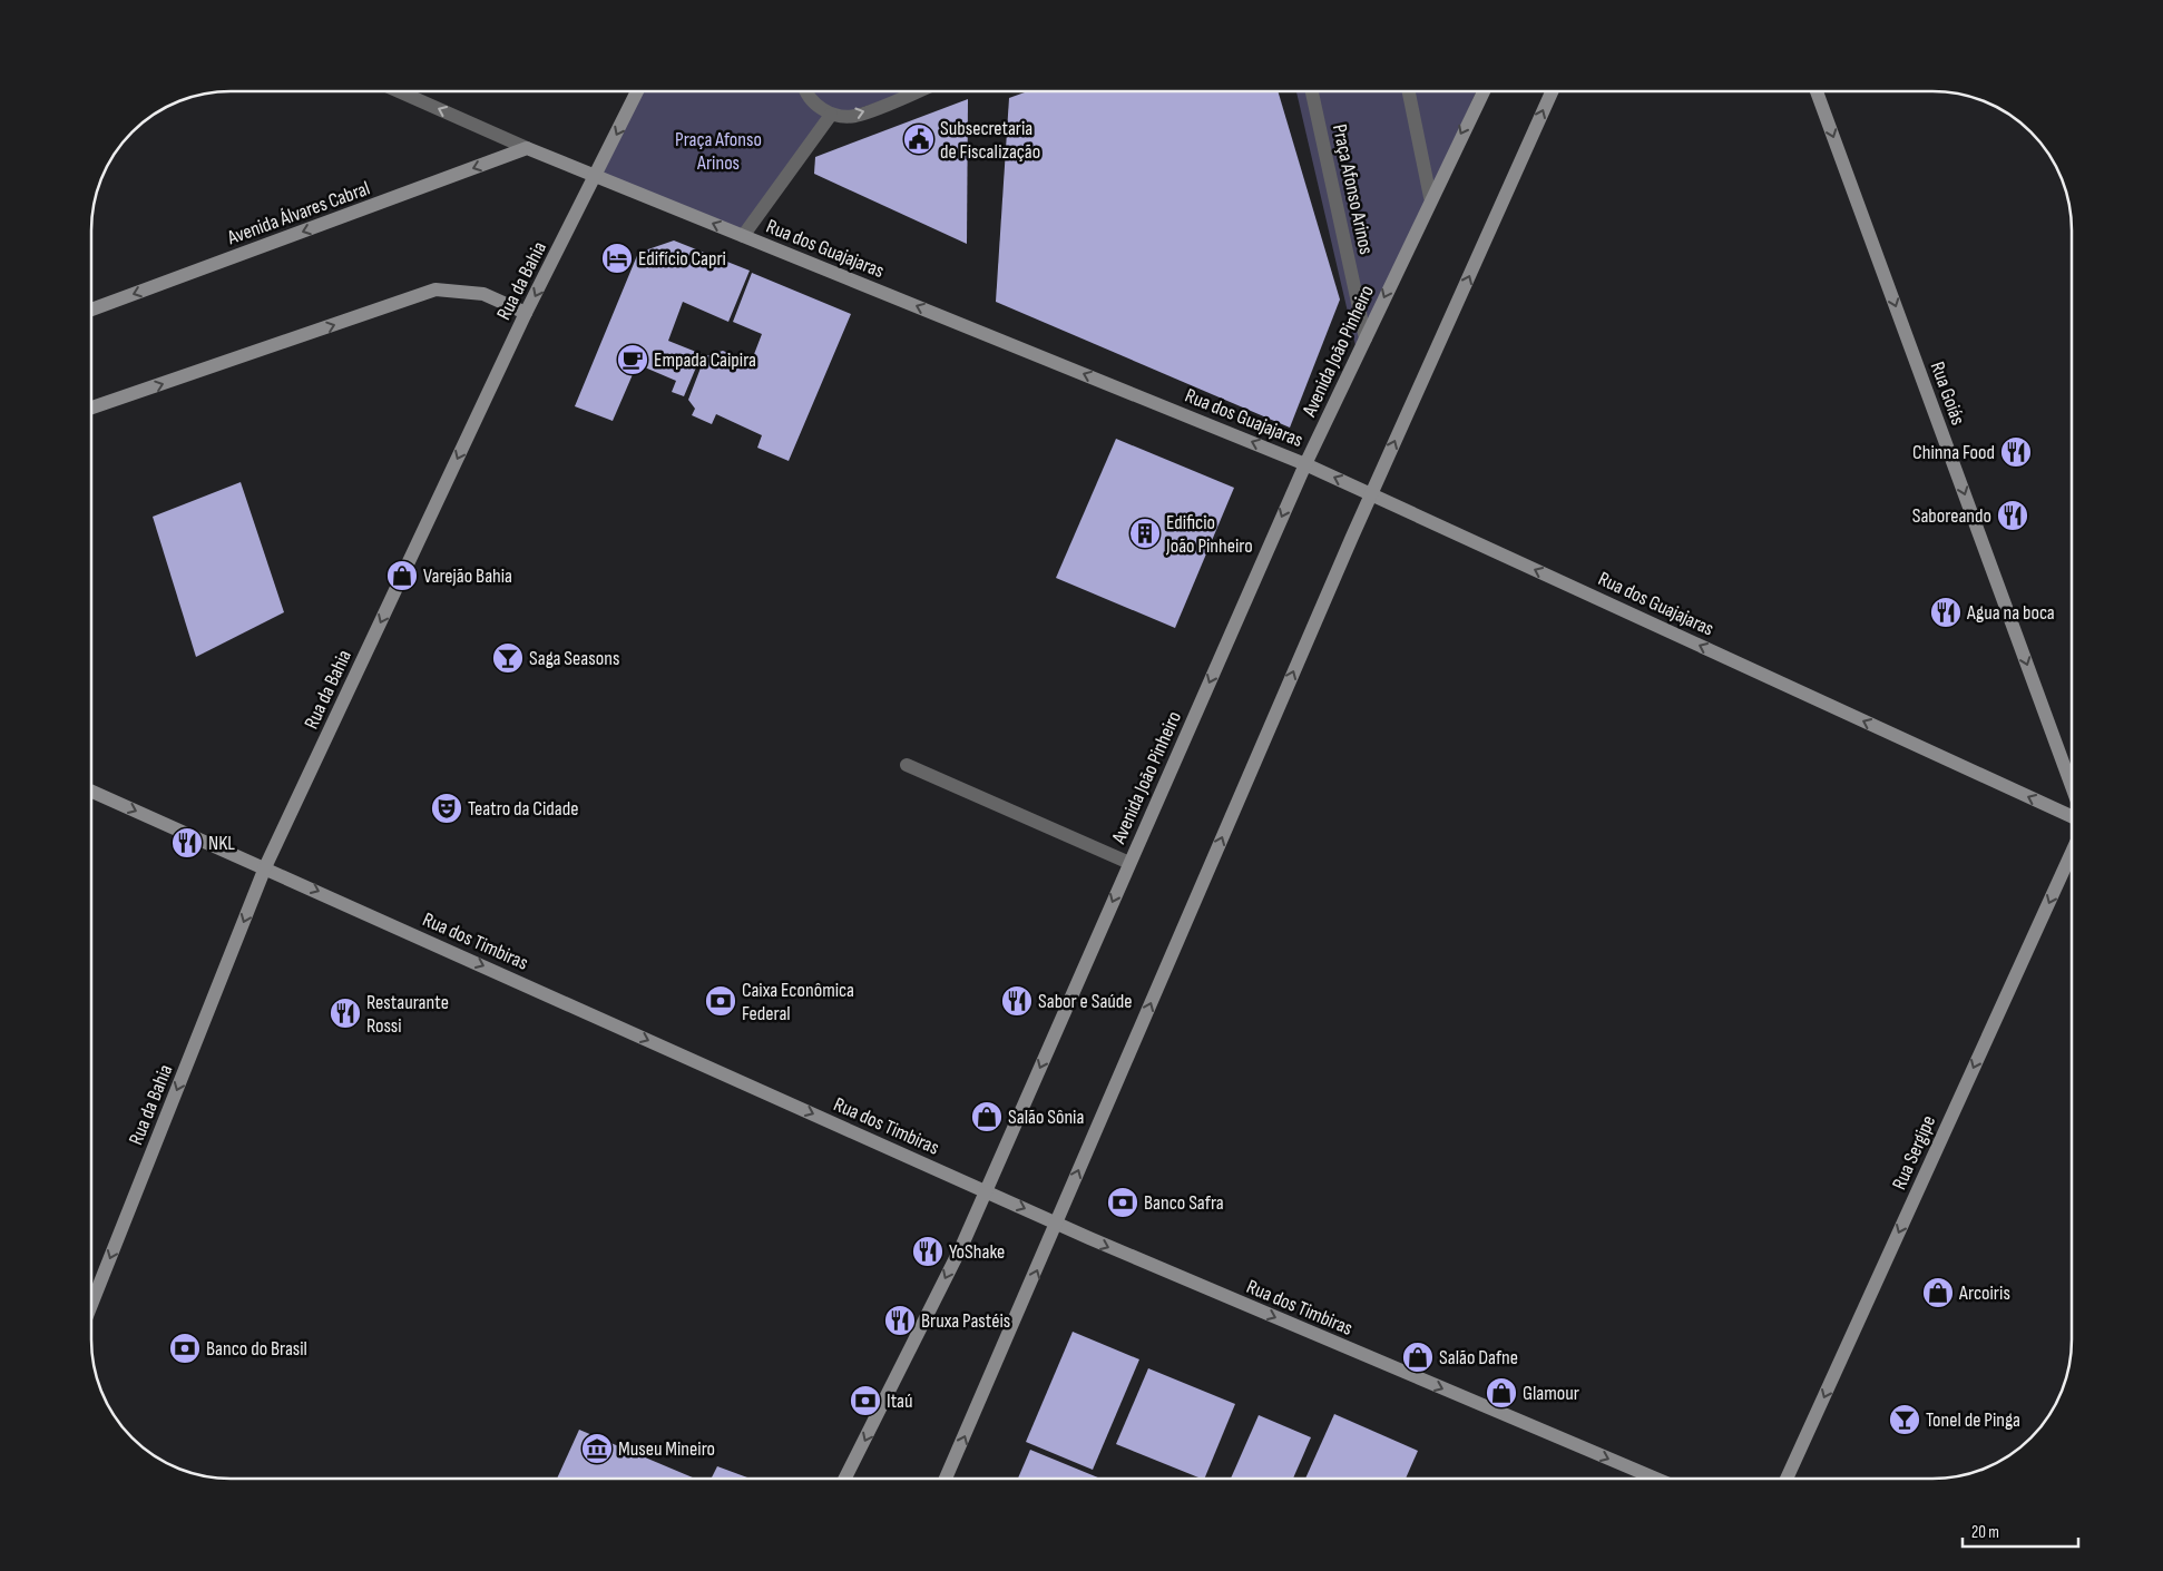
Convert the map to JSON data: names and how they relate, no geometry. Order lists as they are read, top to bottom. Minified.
{"streets":{"street":["Praça Afonso Arinos","Avenida Álvares Cabral","Rua dos Guajajaras","Rua da Bahia","Avenida João Pinheiro","Rua Goiás","Rua dos Timbiras","Rua Sergipe"]},"crossings":[["Praça Afonso Arinos","Avenida João Pinheiro"],["Avenida Álvares Cabral","Rua dos Guajajaras"],["Rua dos Guajajaras","Rua da Bahia"],["Rua dos Guajajaras","Avenida João Pinheiro"],["Rua da Bahia","Rua dos Timbiras"],["Avenida João Pinheiro","Rua dos Timbiras"]],"one_way":["Rua dos Guajajaras","Rua da Bahia","Rua Goiás","Rua dos Timbiras","Rua Sergipe"],"parks":["Praça Afonso Arinos"],"places":{"public building":["Subsecretaria de Fiscalização"],"hotel":["Edifício Capri"],"cafe":["Empada Caipira"],"restaurant":["Chinna Food","Saboreando","Agua na boca","NKL","Sabor e Saúde","Restaurante Rossi","YoShake","Bruxa Pastéis"],"building":["Edificio João Pinheiro"],"shop":["Varejão Bahia","Salão Sônia","Arcoiris","Salão Dafne","Glamour"],"bar":["Saga Seasons","Tonel de Pinga"],"theatre":["Teatro da Cidade"],"bank":["Caixa Econômica Federal","Banco Safra","Banco do Brasil","Itaú"],"museum":["Museu Mineiro"]},"scale_bar":"20 m"}
